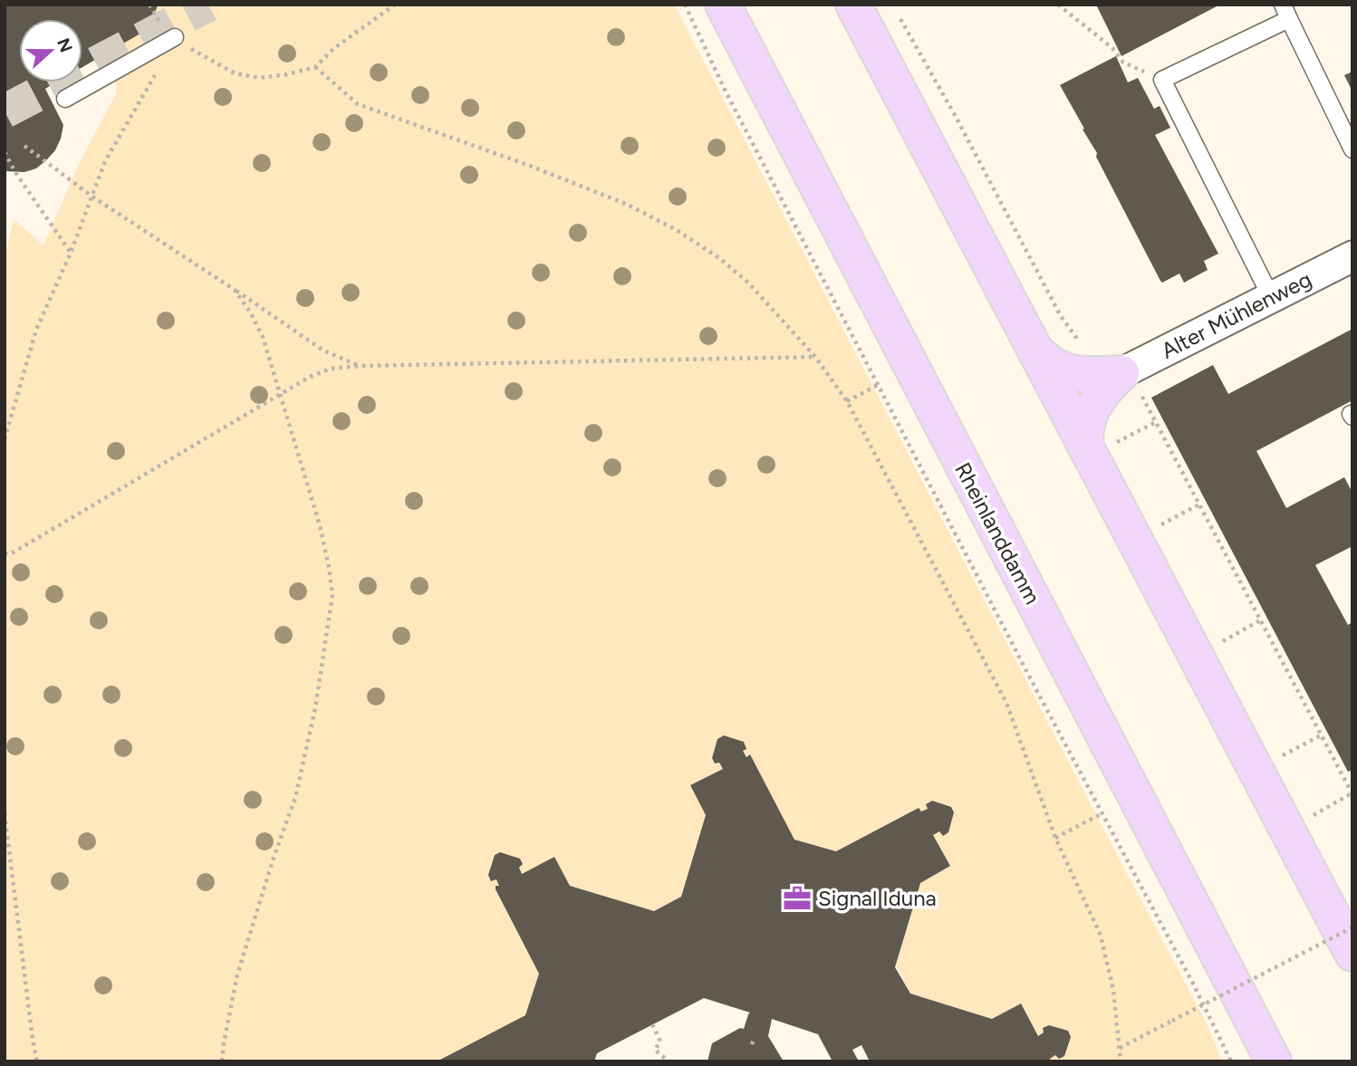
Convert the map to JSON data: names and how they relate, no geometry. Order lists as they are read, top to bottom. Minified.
{"streets":{"main road":["Rheinlanddamm"],"street":["Alter Mühlenweg"]},"places":{"office":["Signal Iduna"]},"north":"right"}
